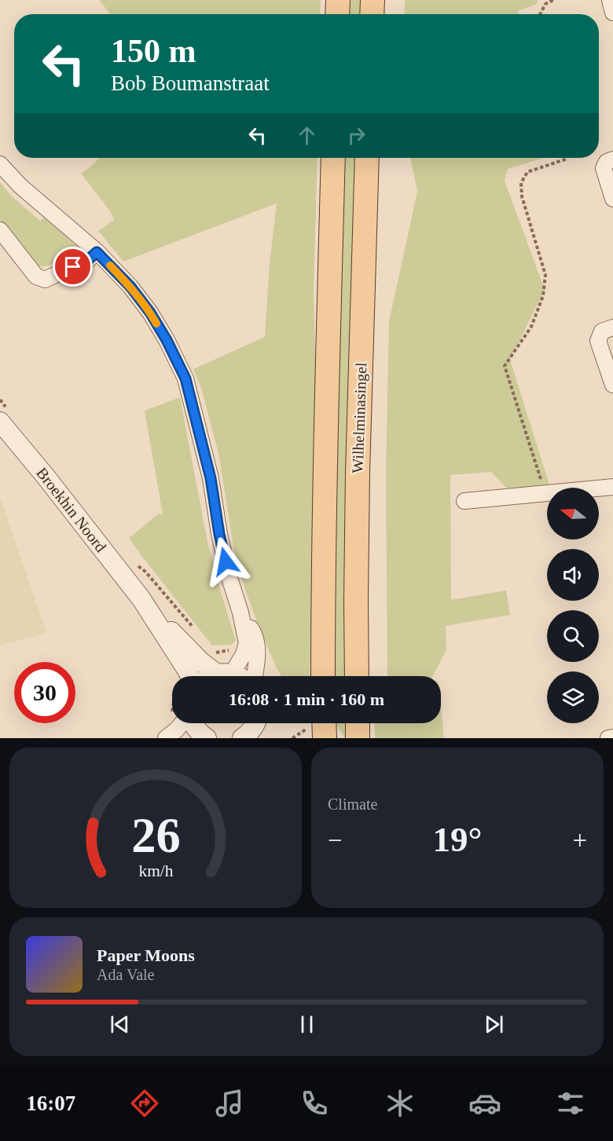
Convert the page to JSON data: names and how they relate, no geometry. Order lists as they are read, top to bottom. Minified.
{"streets":{"main road":["Wilhelminasingel"],"street":["Broekhin Noord"]},"north":"left","page":{"turn":["150 m","Bob Boumanstraat"],"limit":"30","trip":"16:08 · 1 min · 160 m","tile":"Climate","heat":["−","19°","+"],"song":["Paper Moons","Ada Vale"],"tabs":"16:07","gauge":["26","km/h"]}}
